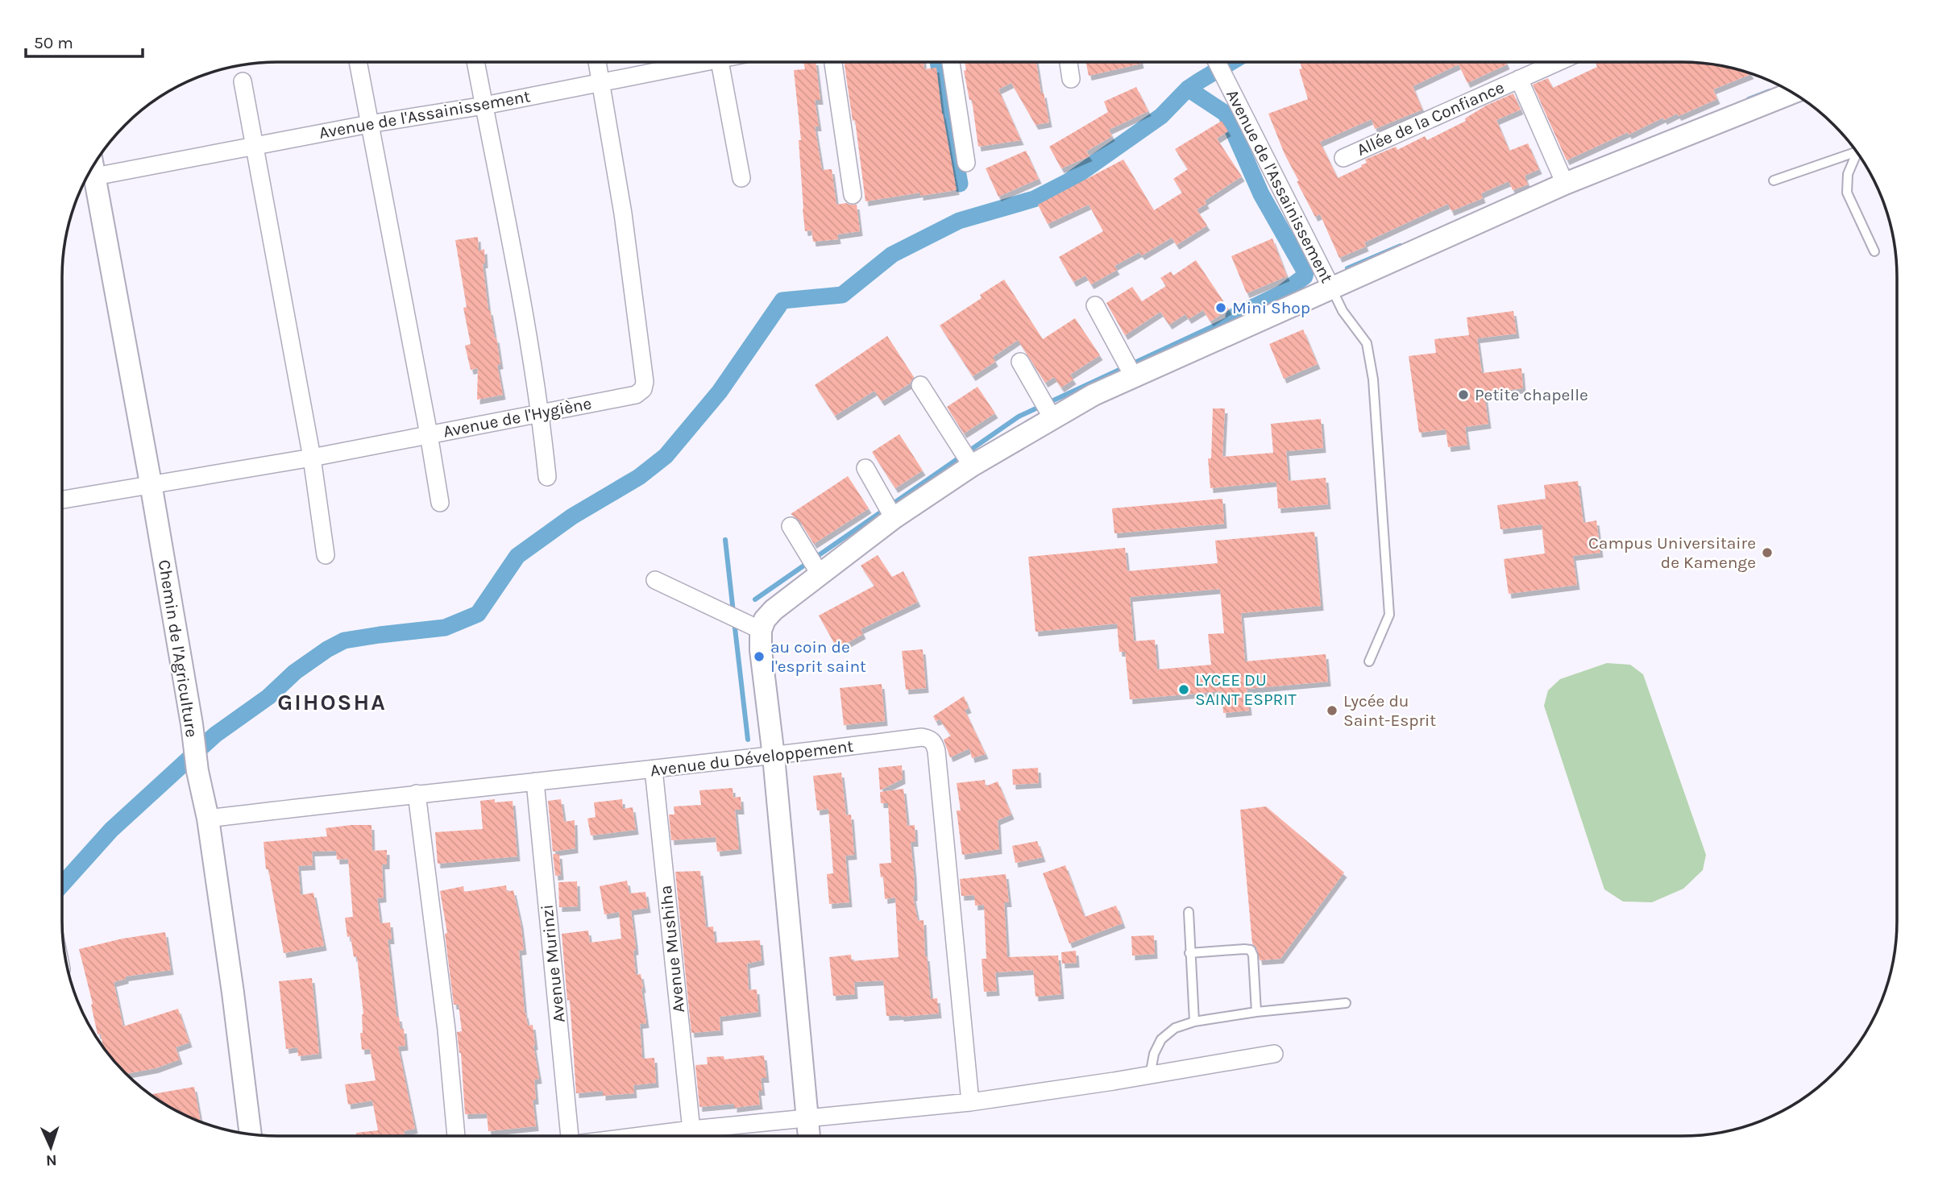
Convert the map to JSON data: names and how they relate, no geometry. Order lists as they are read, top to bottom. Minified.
{"streets":{"street":["Avenue de l'Assainissement","Allée de la Confiance","Avenue de l'Hygiène","Chemin de l'Agriculture","Avenue du Développement","Avenue Mushiha","Avenue Murinzi"]},"crossings":[["Avenue de l'Assainissement","Avenue de l'Hygiène"],["Avenue de l'Assainissement","Chemin de l'Agriculture"],["Avenue de l'Hygiène","Chemin de l'Agriculture"],["Chemin de l'Agriculture","Avenue du Développement"],["Avenue du Développement","Avenue Mushiha"],["Avenue du Développement","Avenue Murinzi"]],"districts":["GIHOSHA"],"places":["Mini Shop","Petite chapelle","Campus Universitaire de Kamenge","au coin de l'esprit saint","LYCEE DU SAINT ESPRIT","Lycée du Saint-Esprit"],"scale_bar":"50 m","north":"bottom"}
